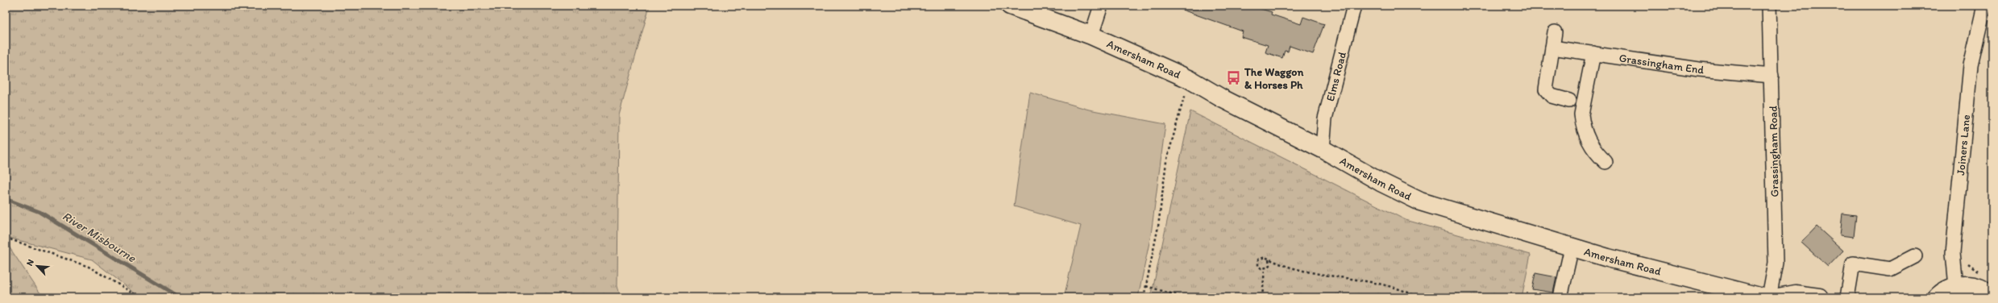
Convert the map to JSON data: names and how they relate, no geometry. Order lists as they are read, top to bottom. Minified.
{"streets":{"highway":["Amersham Road"],"street":["Grassingham End","Elms Road","Joiners Lane","Grassingham Road"]},"crossings":[["Amersham Road","Elms Road"],["Grassingham End","Grassingham Road"]],"water":["River Misbourne"],"places":{"bus stop":["The Waggon & Horses Ph"]},"north":"top left"}
